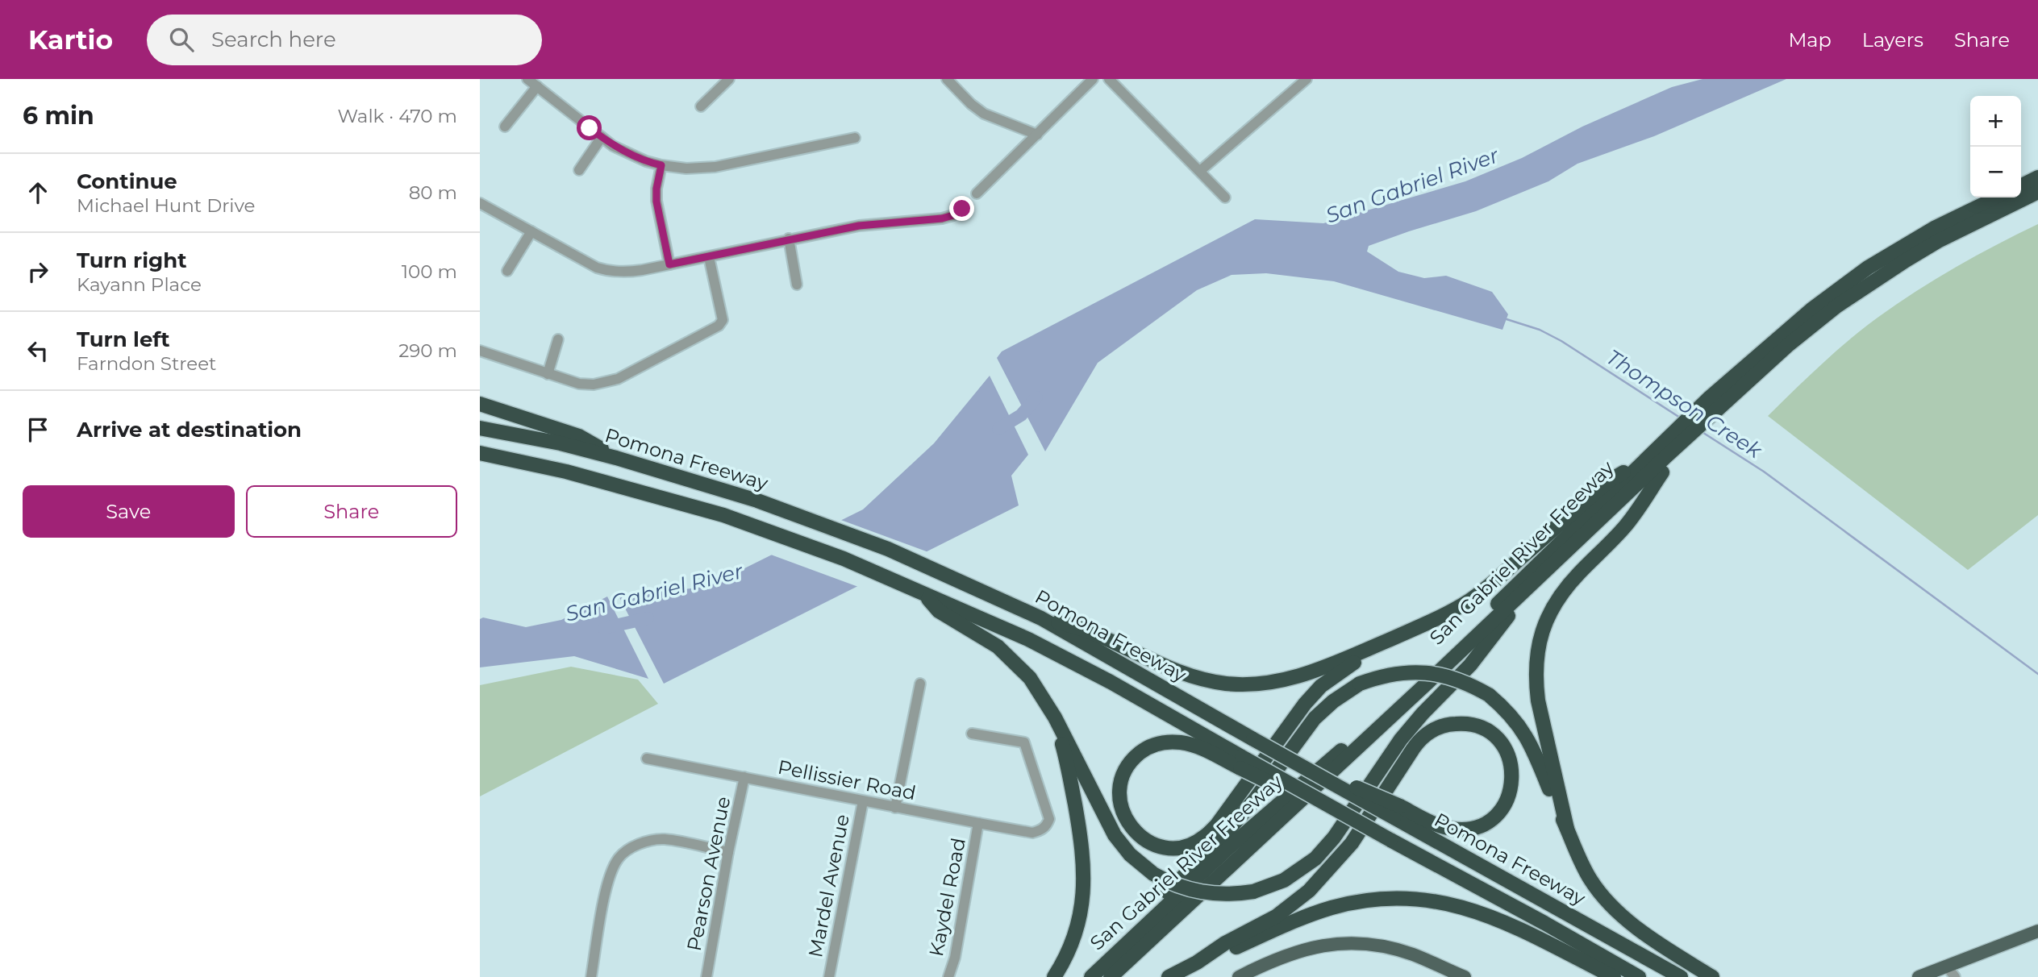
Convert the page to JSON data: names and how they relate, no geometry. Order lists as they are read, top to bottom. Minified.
{"streets":{"highway":["Pomona Freeway","San Gabriel River Freeway"],"street":["Pellissier Road","Pearson Avenue","Mardel Avenue","Kaydel Road"]},"crossings":[["Pellissier Road","Pearson Avenue"],["Pellissier Road","Mardel Avenue"],["Pellissier Road","Kaydel Road"]],"water":["San Gabriel River","Thompson Creek"],"page":{"header":"Kartio","search":"Search here","nav":["Map","Layers","Share"],"heading":["6 min","Walk · 470 m"],"map_buttons":["+","−"],"list":[["Continue","Michael Hunt Drive","80 m"],["Turn right","Kayann Place","100 m"],["Turn left","Farndon Street","290 m"],"Arrive at destination"],"buttons":["Save","Share"]}}
